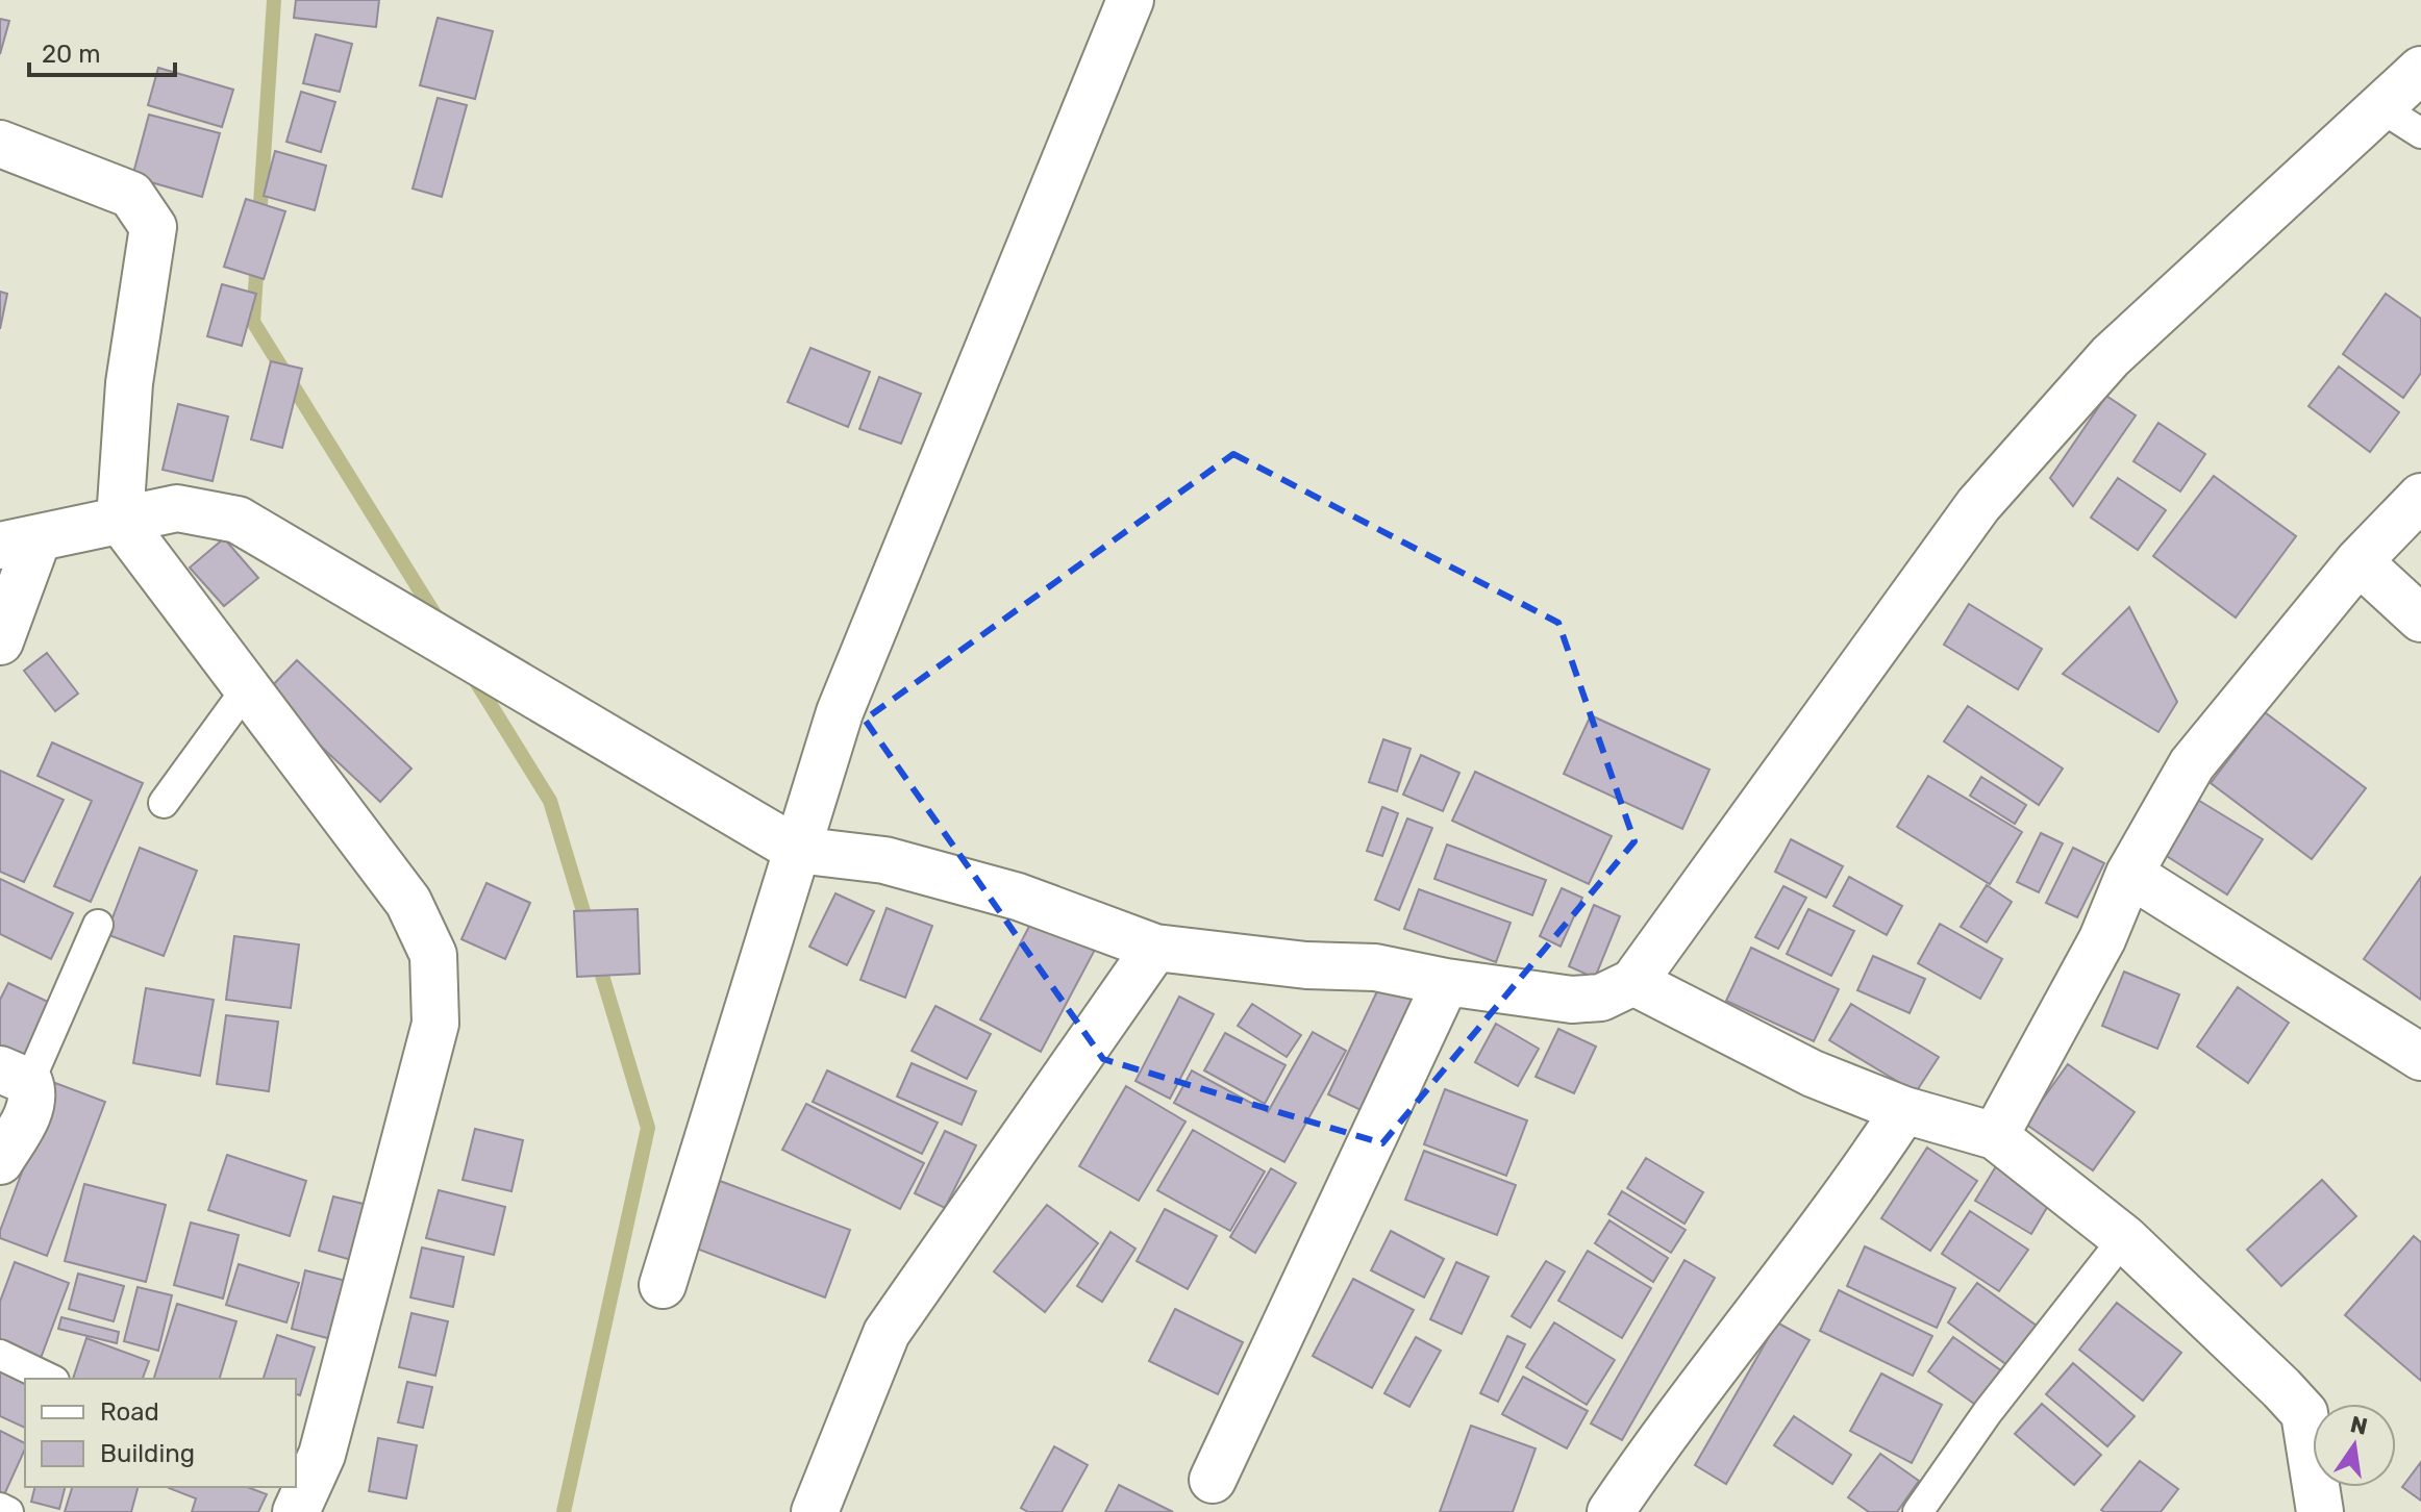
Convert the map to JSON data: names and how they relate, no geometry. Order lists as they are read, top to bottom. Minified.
{"legend":["Road","Building"],"scale_bar":"20 m","north":"top"}
